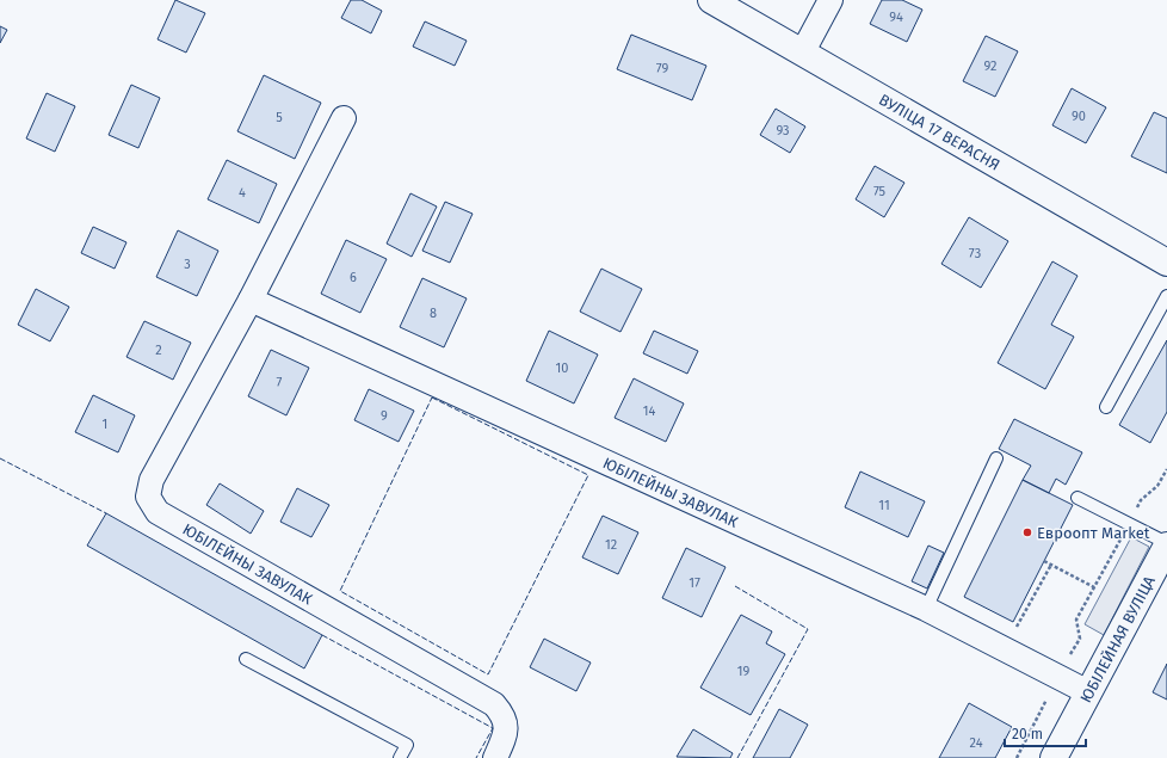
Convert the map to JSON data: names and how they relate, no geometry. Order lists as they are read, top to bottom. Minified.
{"streets":{"street":["ВУЛІЦА 17 ВЕРАСНЯ","ЮБІЛЕЙНЫ ЗАВУЛАК","ЮБІЛЕЙНАЯ ВУЛІЦА"]},"crossings":[["ЮБІЛЕЙНЫ ЗАВУЛАК","ЮБІЛЕЙНАЯ ВУЛІЦА"]],"places":["Евроопт Market"],"house_numbers":["94","92","79","90","5","93","75","4","73","3","6","8","2","10","7","14","9","1","11","12","17","19","24"],"scale_bar":"20 m"}
